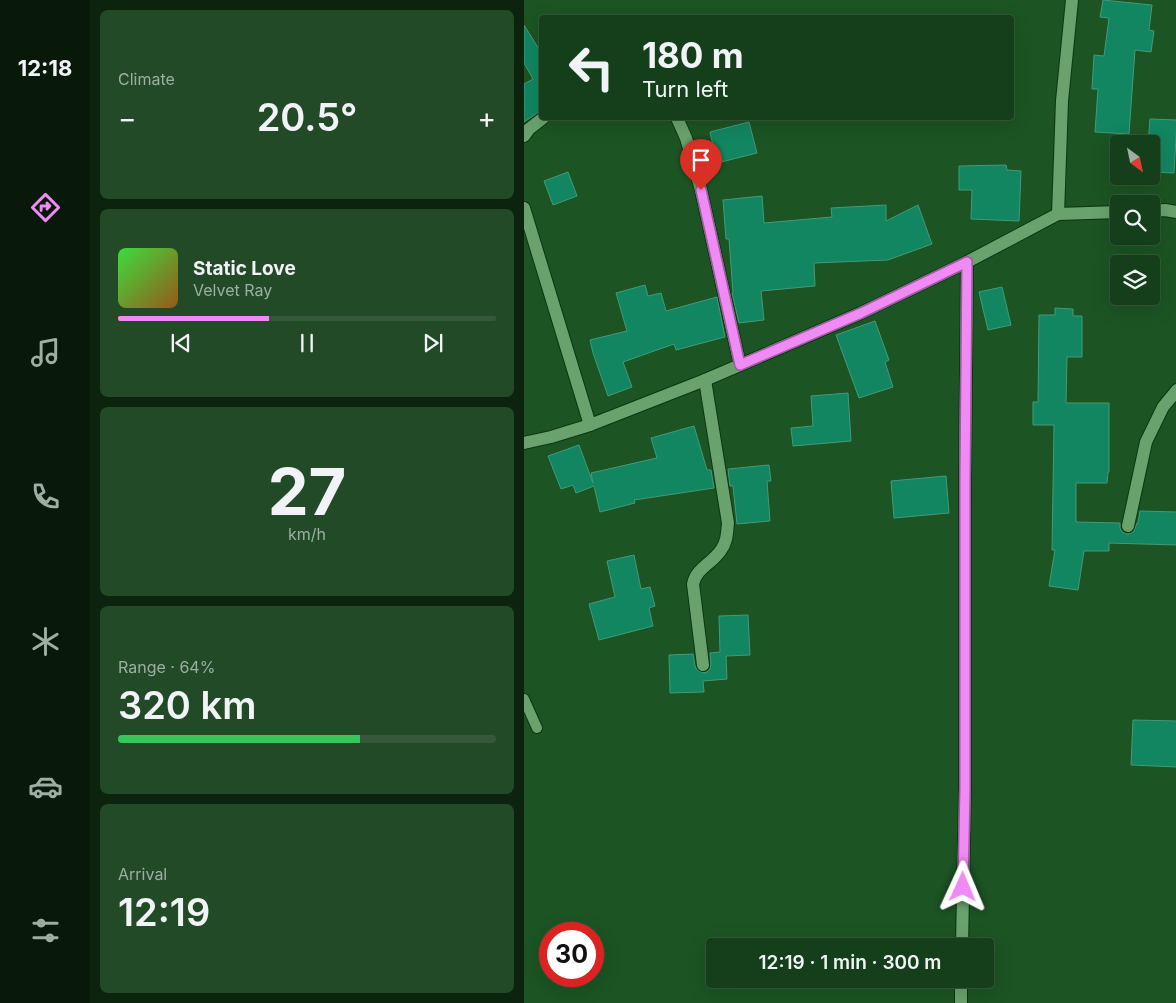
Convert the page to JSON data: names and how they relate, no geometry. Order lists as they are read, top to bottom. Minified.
{"north":"bottom right","page":{"tabs":"12:18","tile":["Climate",["27","km/h"],["Range · 64%","320 km"],["Arrival","12:19"]],"turn":["180 m","Turn left"],"heat":["−","20.5°","+"],"song":["Static Love","Velvet Ray"],"limit":"30","trip":"12:19 · 1 min · 300 m"}}
